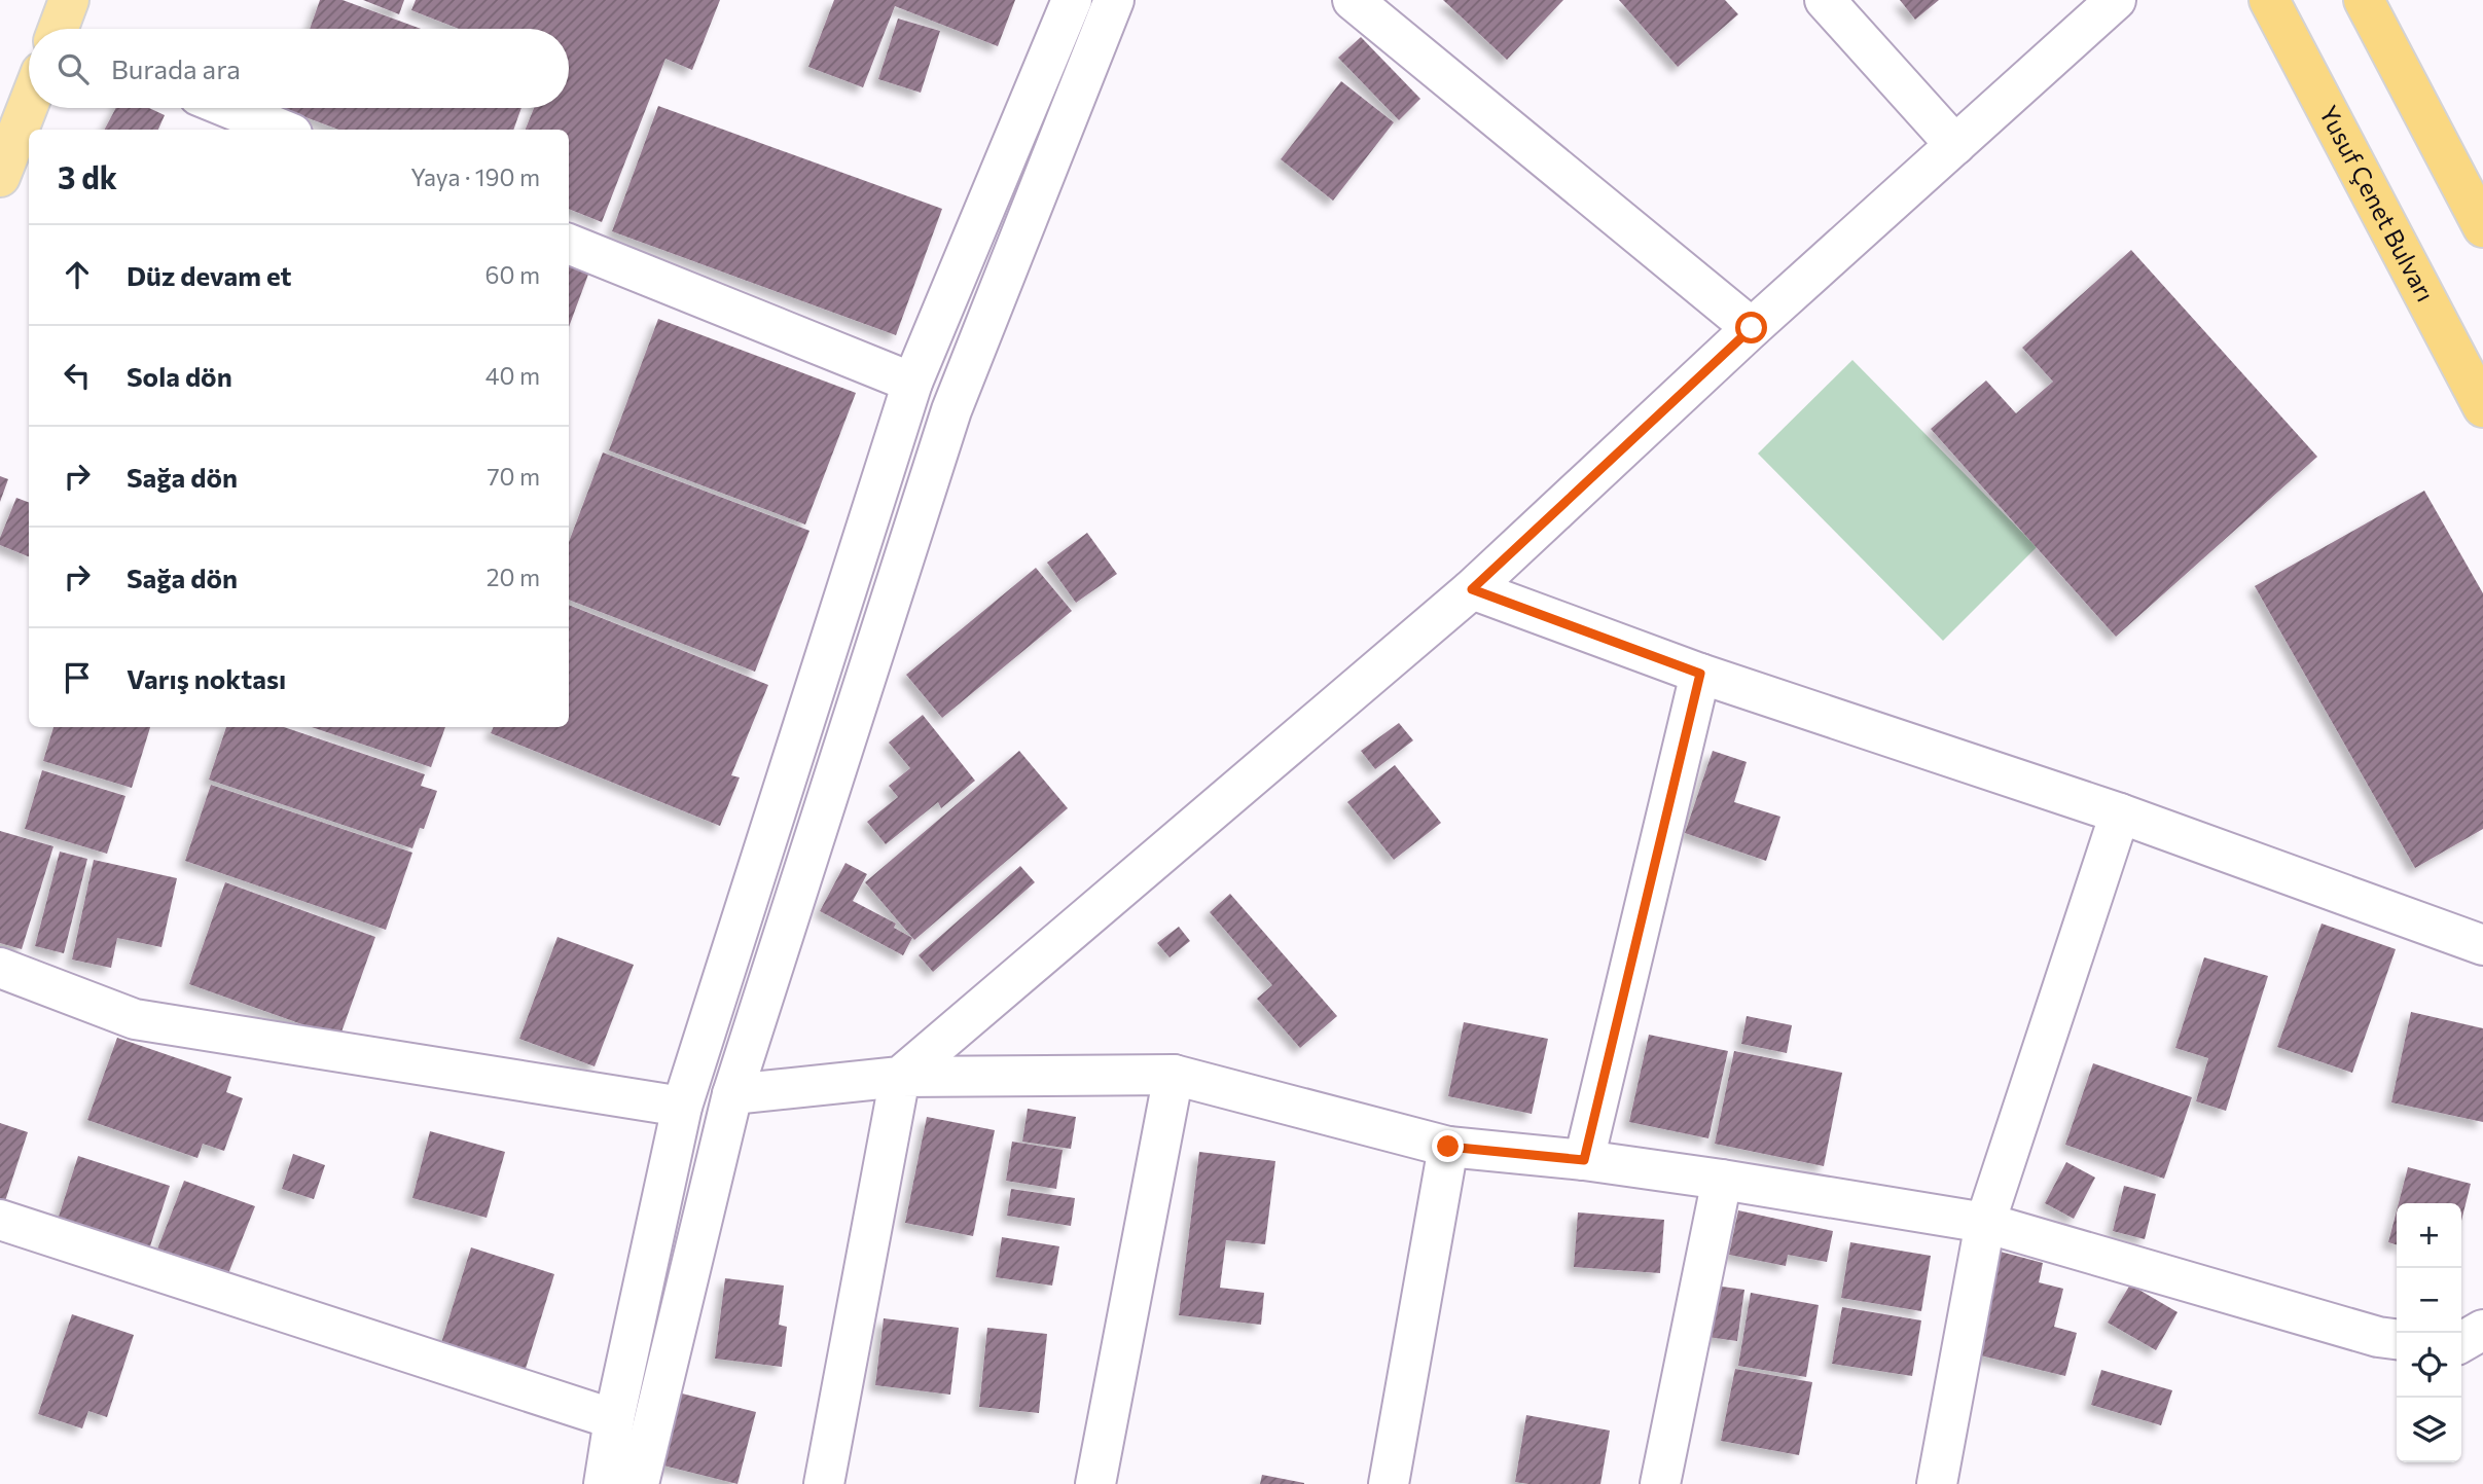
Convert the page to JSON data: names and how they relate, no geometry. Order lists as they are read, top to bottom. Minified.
{"streets":{"highway":["Yusuf Çenet Bulvarı"]},"page":{"search":"Burada ara","heading":["3 dk","Yaya · 190 m"],"list":[["Düz devam et","60 m"],["Sola dön","40 m"],["Sağa dön","70 m"],["Sağa dön","20 m"],"Varış noktası"],"map_buttons":["+","−"]}}
